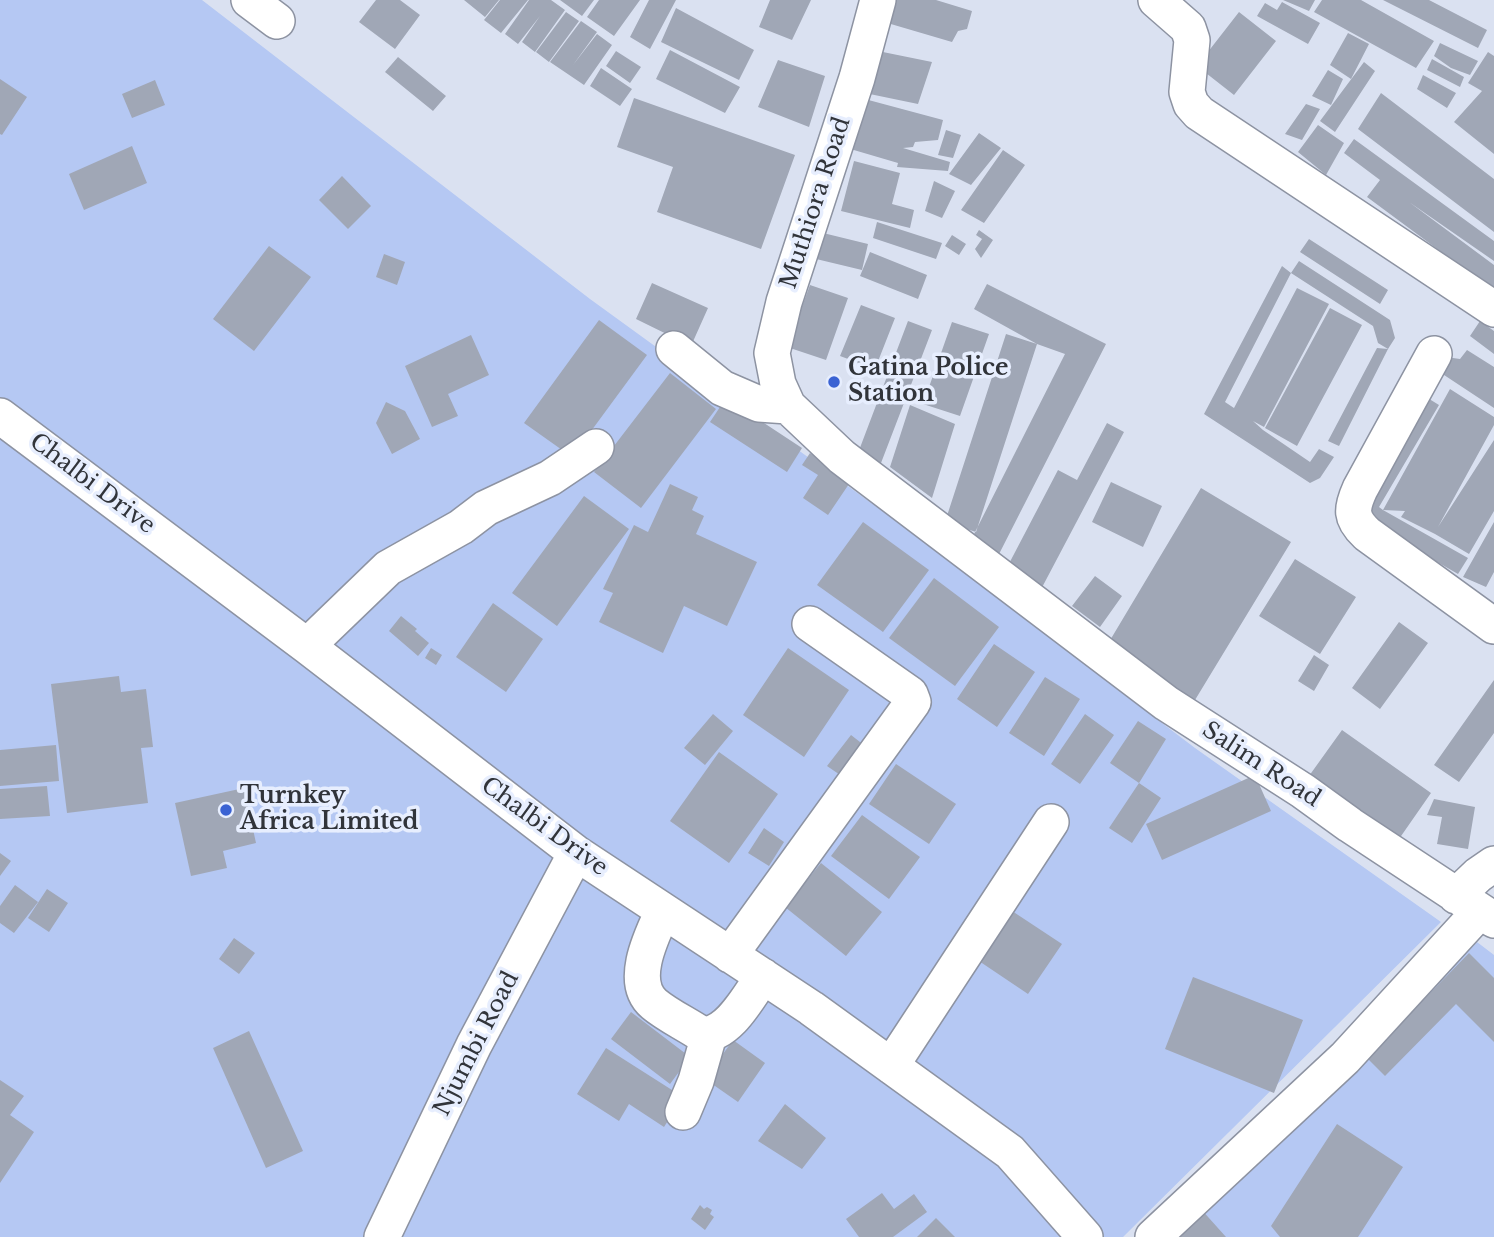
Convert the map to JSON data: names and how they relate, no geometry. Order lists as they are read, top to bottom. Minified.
{"streets":{"street":["Muthiora Road","Chalbi Drive","Salim Road","Njumbi Road"]},"crossings":[["Muthiora Road","Salim Road"],["Chalbi Drive","Njumbi Road"]],"places":["Gatina Police Station","Turnkey Africa Limited"]}
